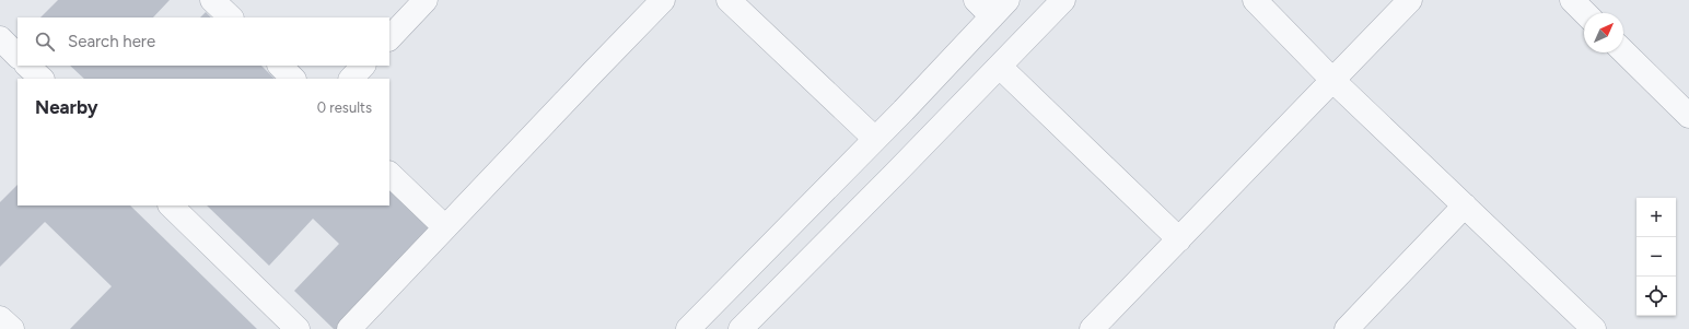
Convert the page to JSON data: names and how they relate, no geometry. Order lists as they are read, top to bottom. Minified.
{"north":"top right","page":{"search":"Search here","heading":["Nearby","0 results"],"map_buttons":["+","−"]}}
